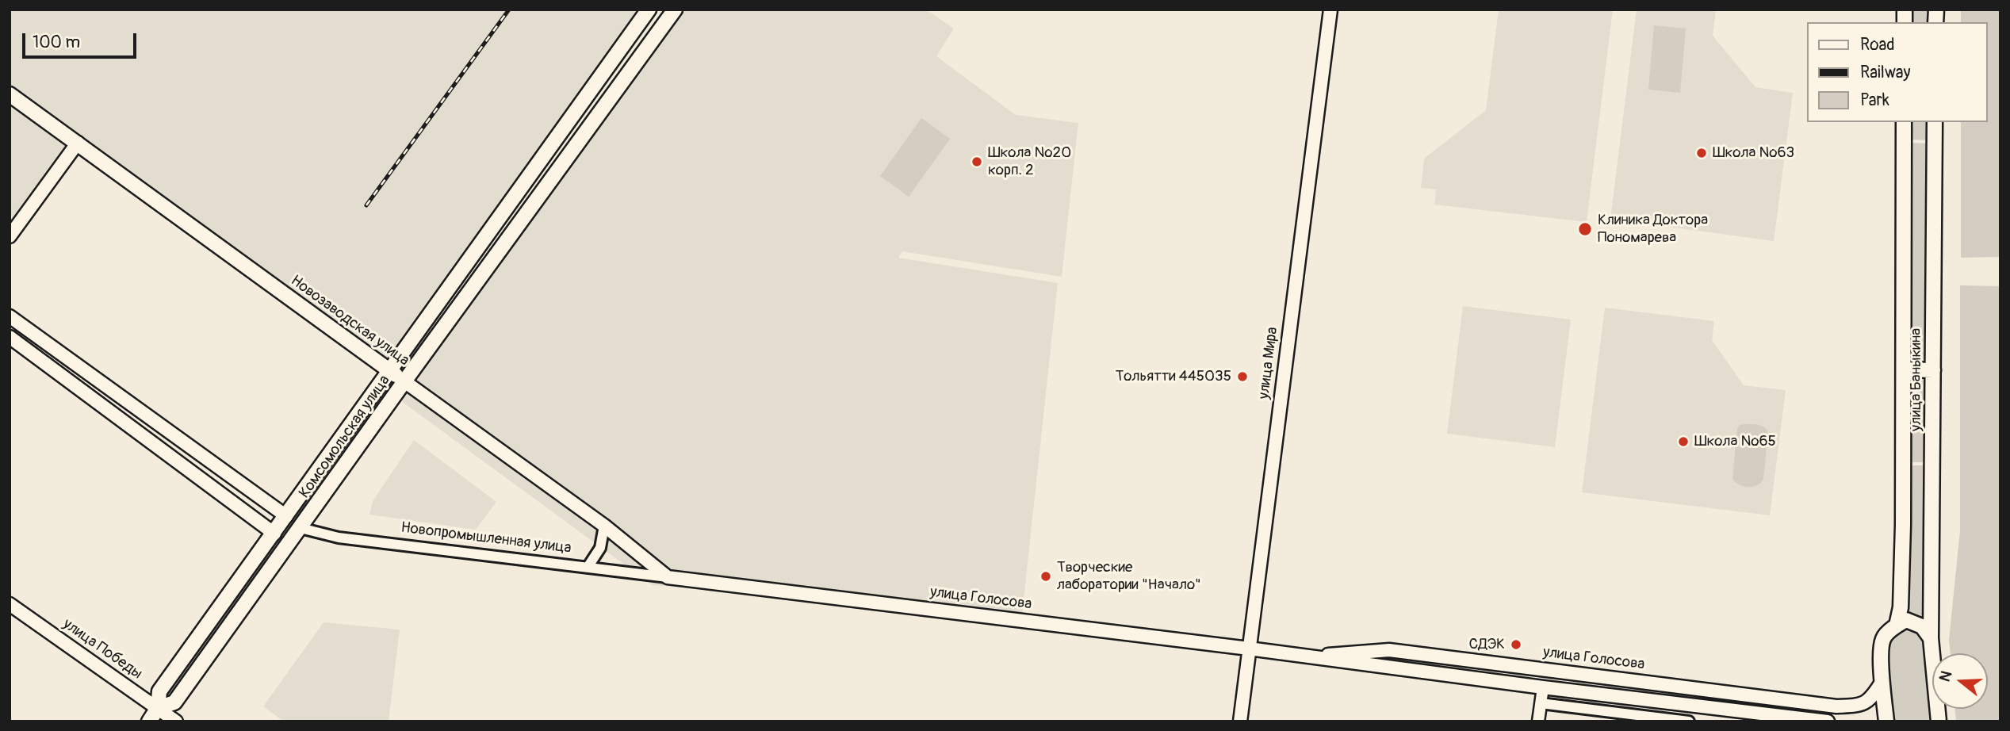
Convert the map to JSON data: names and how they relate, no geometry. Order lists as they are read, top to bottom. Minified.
{"streets":{"main road":["Новозаводская улица","улица Мира","улица Баныкина","Комсомольская улица","улица Голосова","улица Победы"],"street":["Новопромышленная улица"]},"crossings":[["Новозаводская улица","Комсомольская улица"],["Новозаводская улица","Новопромышленная улица"],["Новозаводская улица","улица Голосова"],["улица Мира","улица Голосова"],["Комсомольская улица","Новопромышленная улица"],["Комсомольская улица","улица Победы"],["Новопромышленная улица","улица Голосова"]],"places":["Школа №63","Школа №20 корп. 2","Клиника Доктора Пономарева","Тольятти 445035","Школа №65","Творческие лаборатории \"Начало\"","СДЭК"],"legend":["Road","Railway","Park"],"scale_bar":"100 m","north":"left"}
